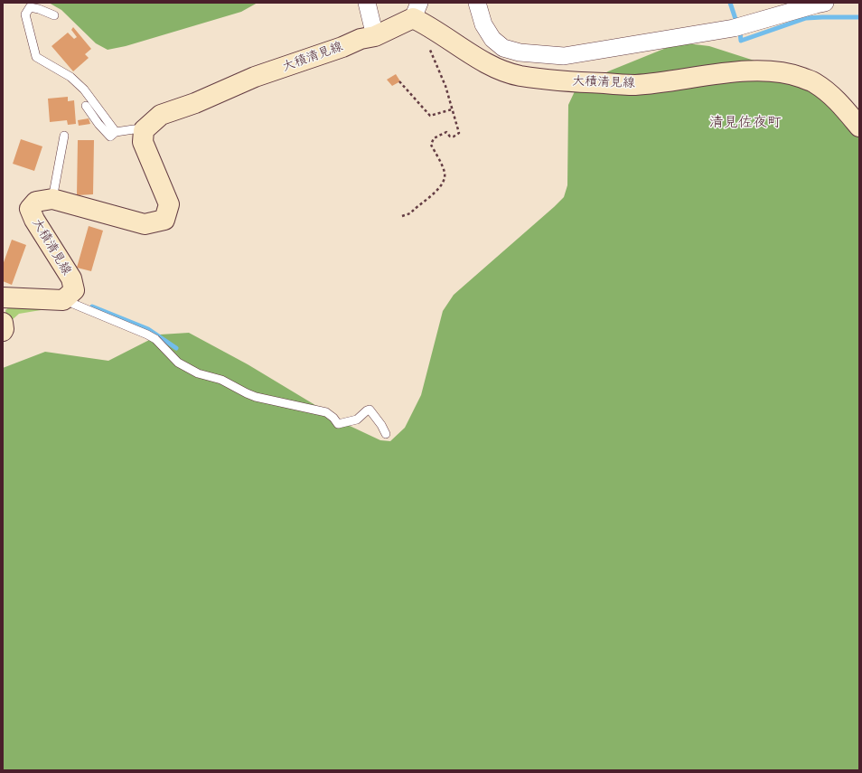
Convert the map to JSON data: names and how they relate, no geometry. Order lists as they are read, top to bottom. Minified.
{"streets":{"main road":["大積清見線"]},"districts":["清見佐夜町"]}
